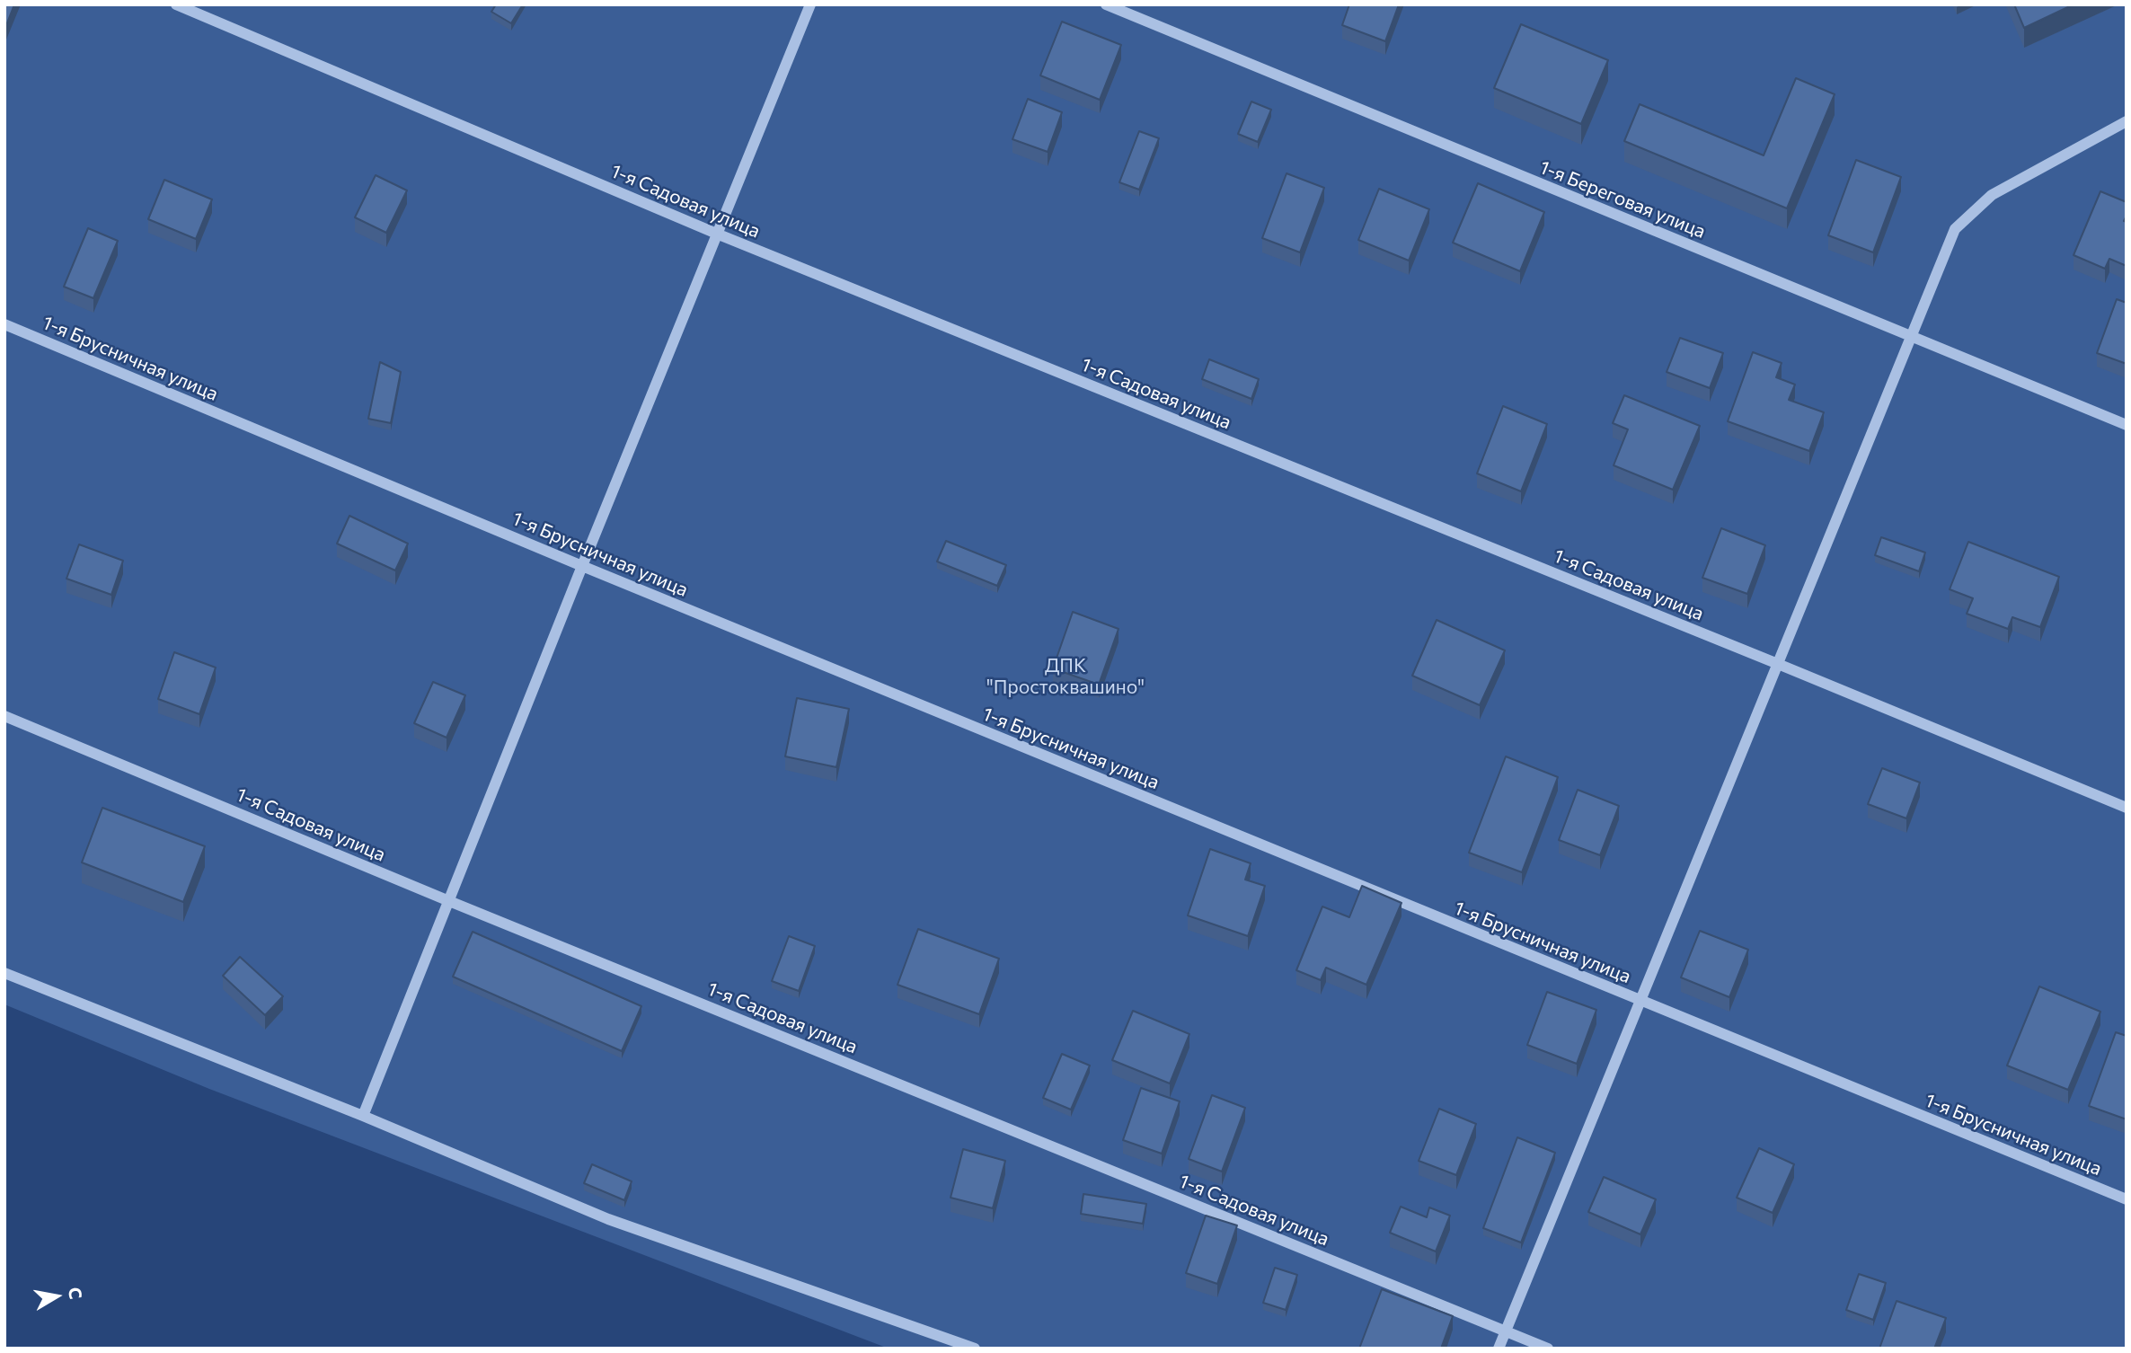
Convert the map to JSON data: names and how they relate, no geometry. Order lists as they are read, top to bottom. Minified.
{"streets":{"street":["1-я Береговая улица","1-я Садовая улица","1-я Брусничная улица"]},"parks":["ДПК \"Простоквашино\""],"north":"right"}
